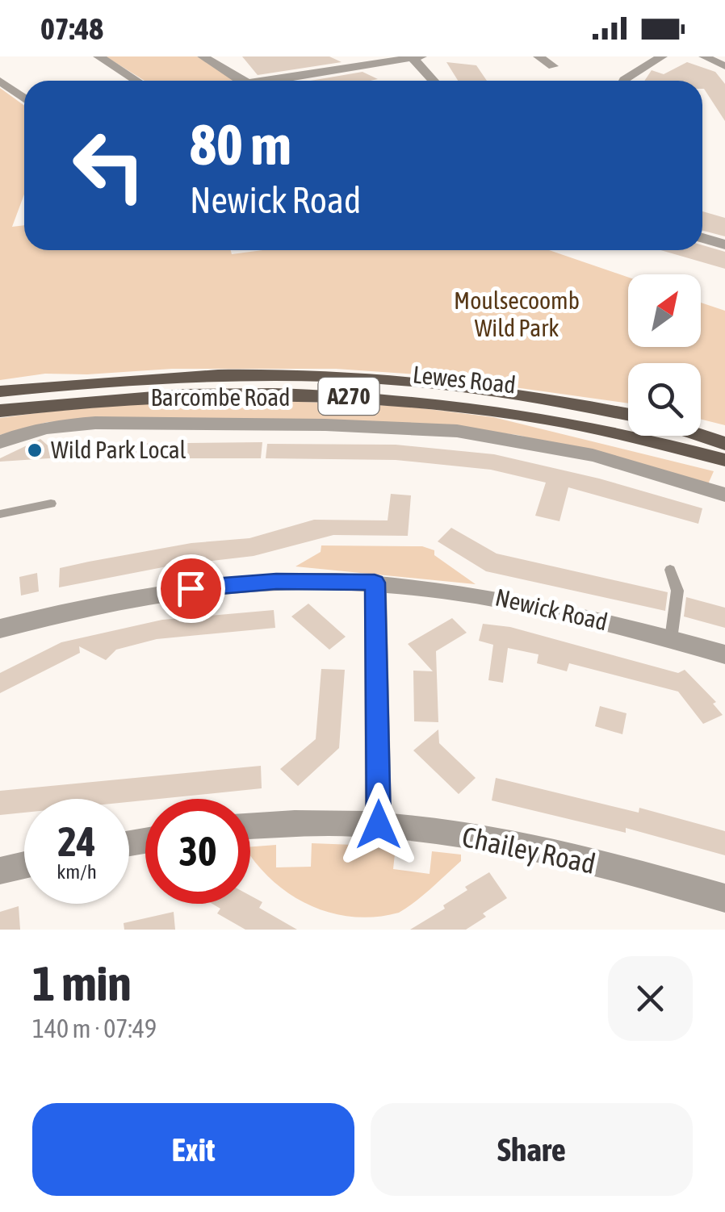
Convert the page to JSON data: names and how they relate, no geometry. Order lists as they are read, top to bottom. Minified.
{"streets":{"main road":["Lewes Road","A270"],"street":["Barcombe Road","Newick Road","Chailey Road"]},"parks":["Moulsecoomb Wild Park"],"places":["Wild Park Local"],"north":"top right","page":{"status":"07:48","turn":["80 m","Newick Road"],"speed":"24 km/h","limit":"30","heading":["1 min","140 m · 07:49"],"buttons":["Exit","Share"]}}
